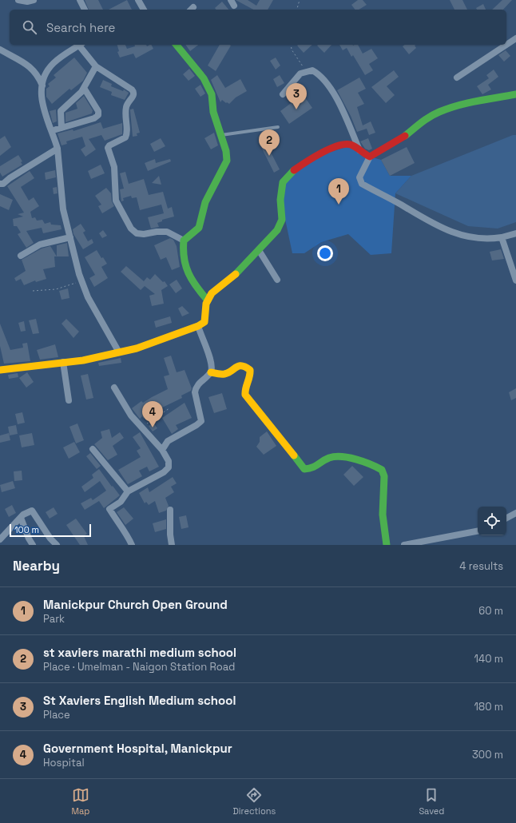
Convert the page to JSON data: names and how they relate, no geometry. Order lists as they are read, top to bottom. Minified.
{"scale_bar":"100 m","page":{"search":"Search here","pins":["3","2","1","4"],"scale":"100 m","heading":["Nearby","4 results"],"list":[{"mark":"1","name":"Manickpur Church Open Ground","note":"Park","value":"60 m"},{"mark":"2","name":"st xaviers marathi medium school","note":"Place · Umelman - Naigon Station Road","value":"140 m"},{"mark":"3","name":"St Xaviers English Medium school","note":"Place","value":"180 m"},{"mark":"4","name":"Government Hospital, Manickpur","note":"Hospital","value":"300 m"}],"nav":["Map","Directions","Saved"]}}
